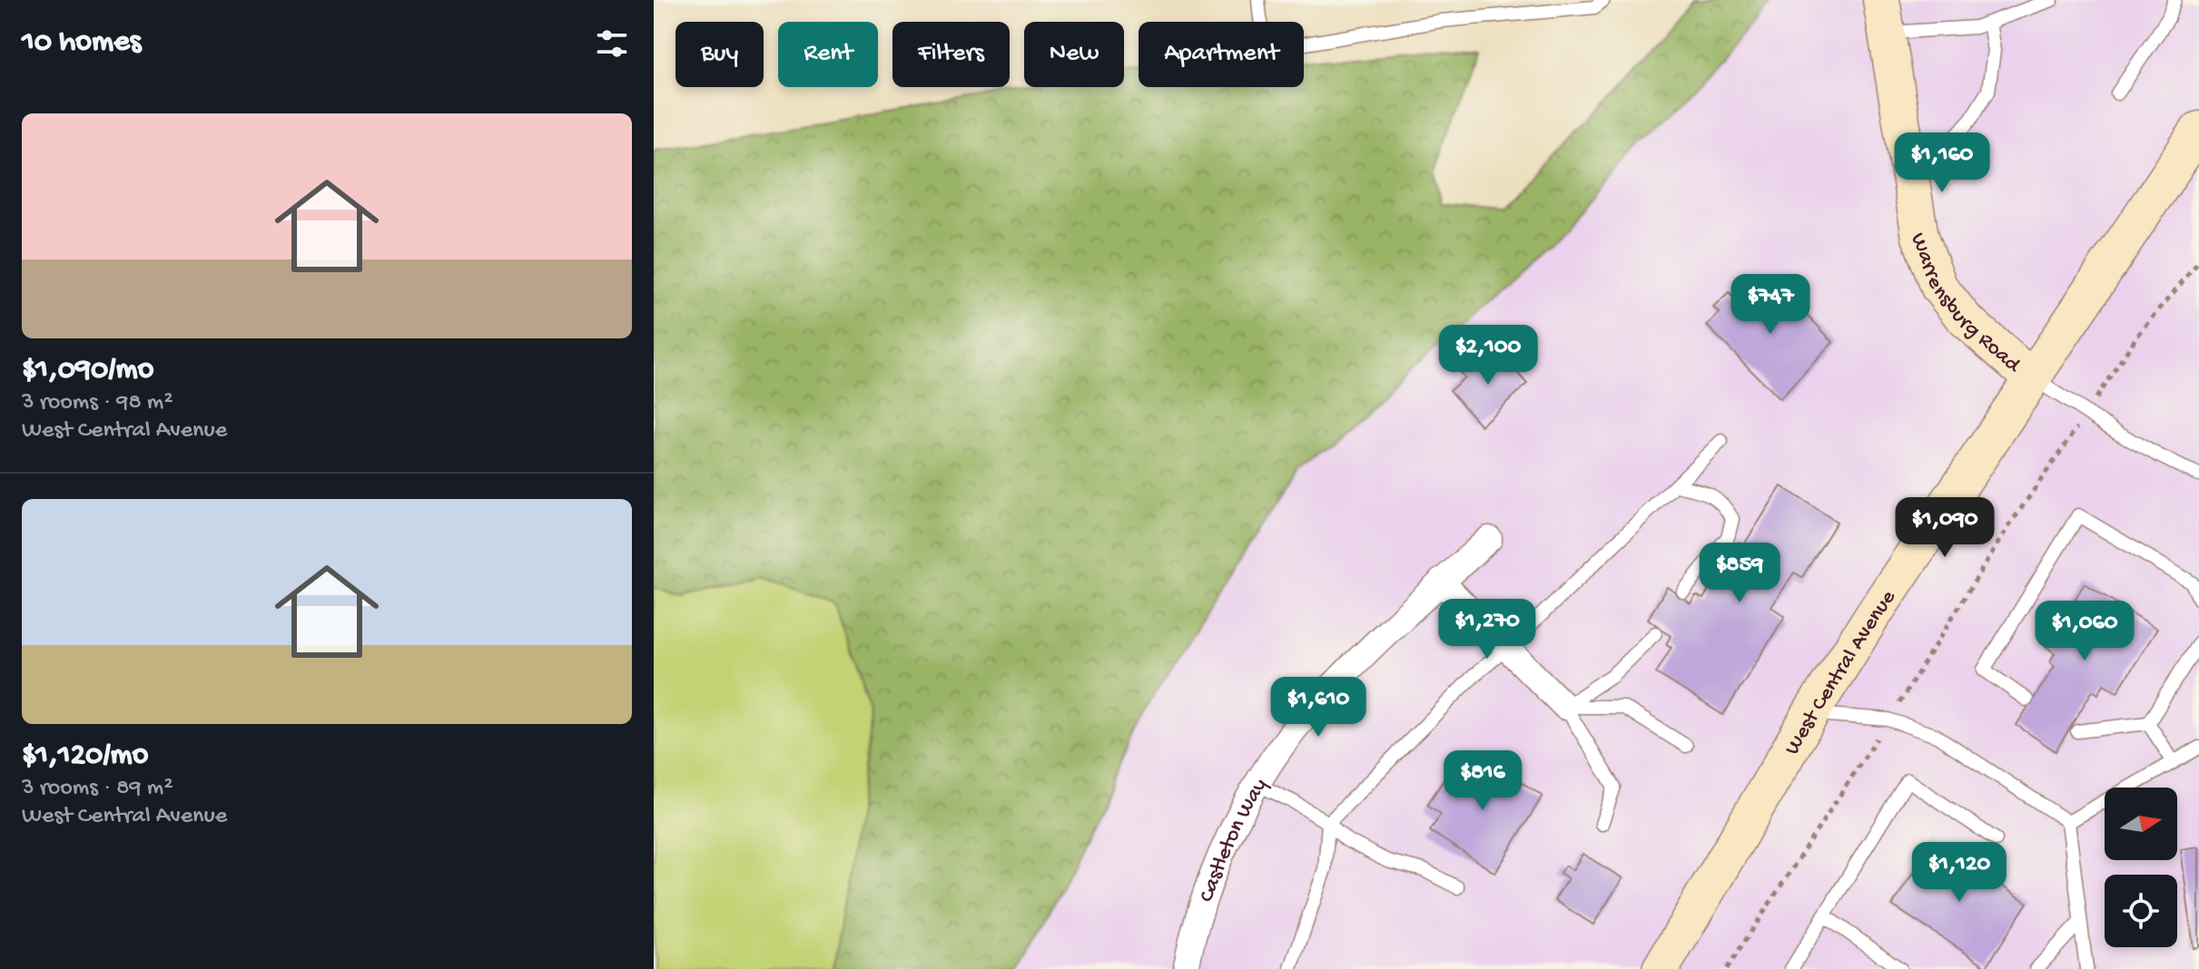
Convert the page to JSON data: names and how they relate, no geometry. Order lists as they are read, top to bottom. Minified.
{"streets":{"main road":["Warrensburg Road","West Central Avenue"],"street":["Castleton Way"]},"crossings":[["Warrensburg Road","West Central Avenue"]],"north":"right","page":{"heading":"10 homes","chip":["Buy","Rent","Filters","New","Apartment"],"list":[{"name":"$1,090/mo","note":"3 rooms · 98 m² · West Central Avenue"},{"name":"$1,120/mo","note":"3 rooms · 89 m² · West Central Avenue"}],"price":["$1,160","$747","$2,100","$1,090","$859","$1,270","$1,060","$1,610","$816","$1,120"]}}
